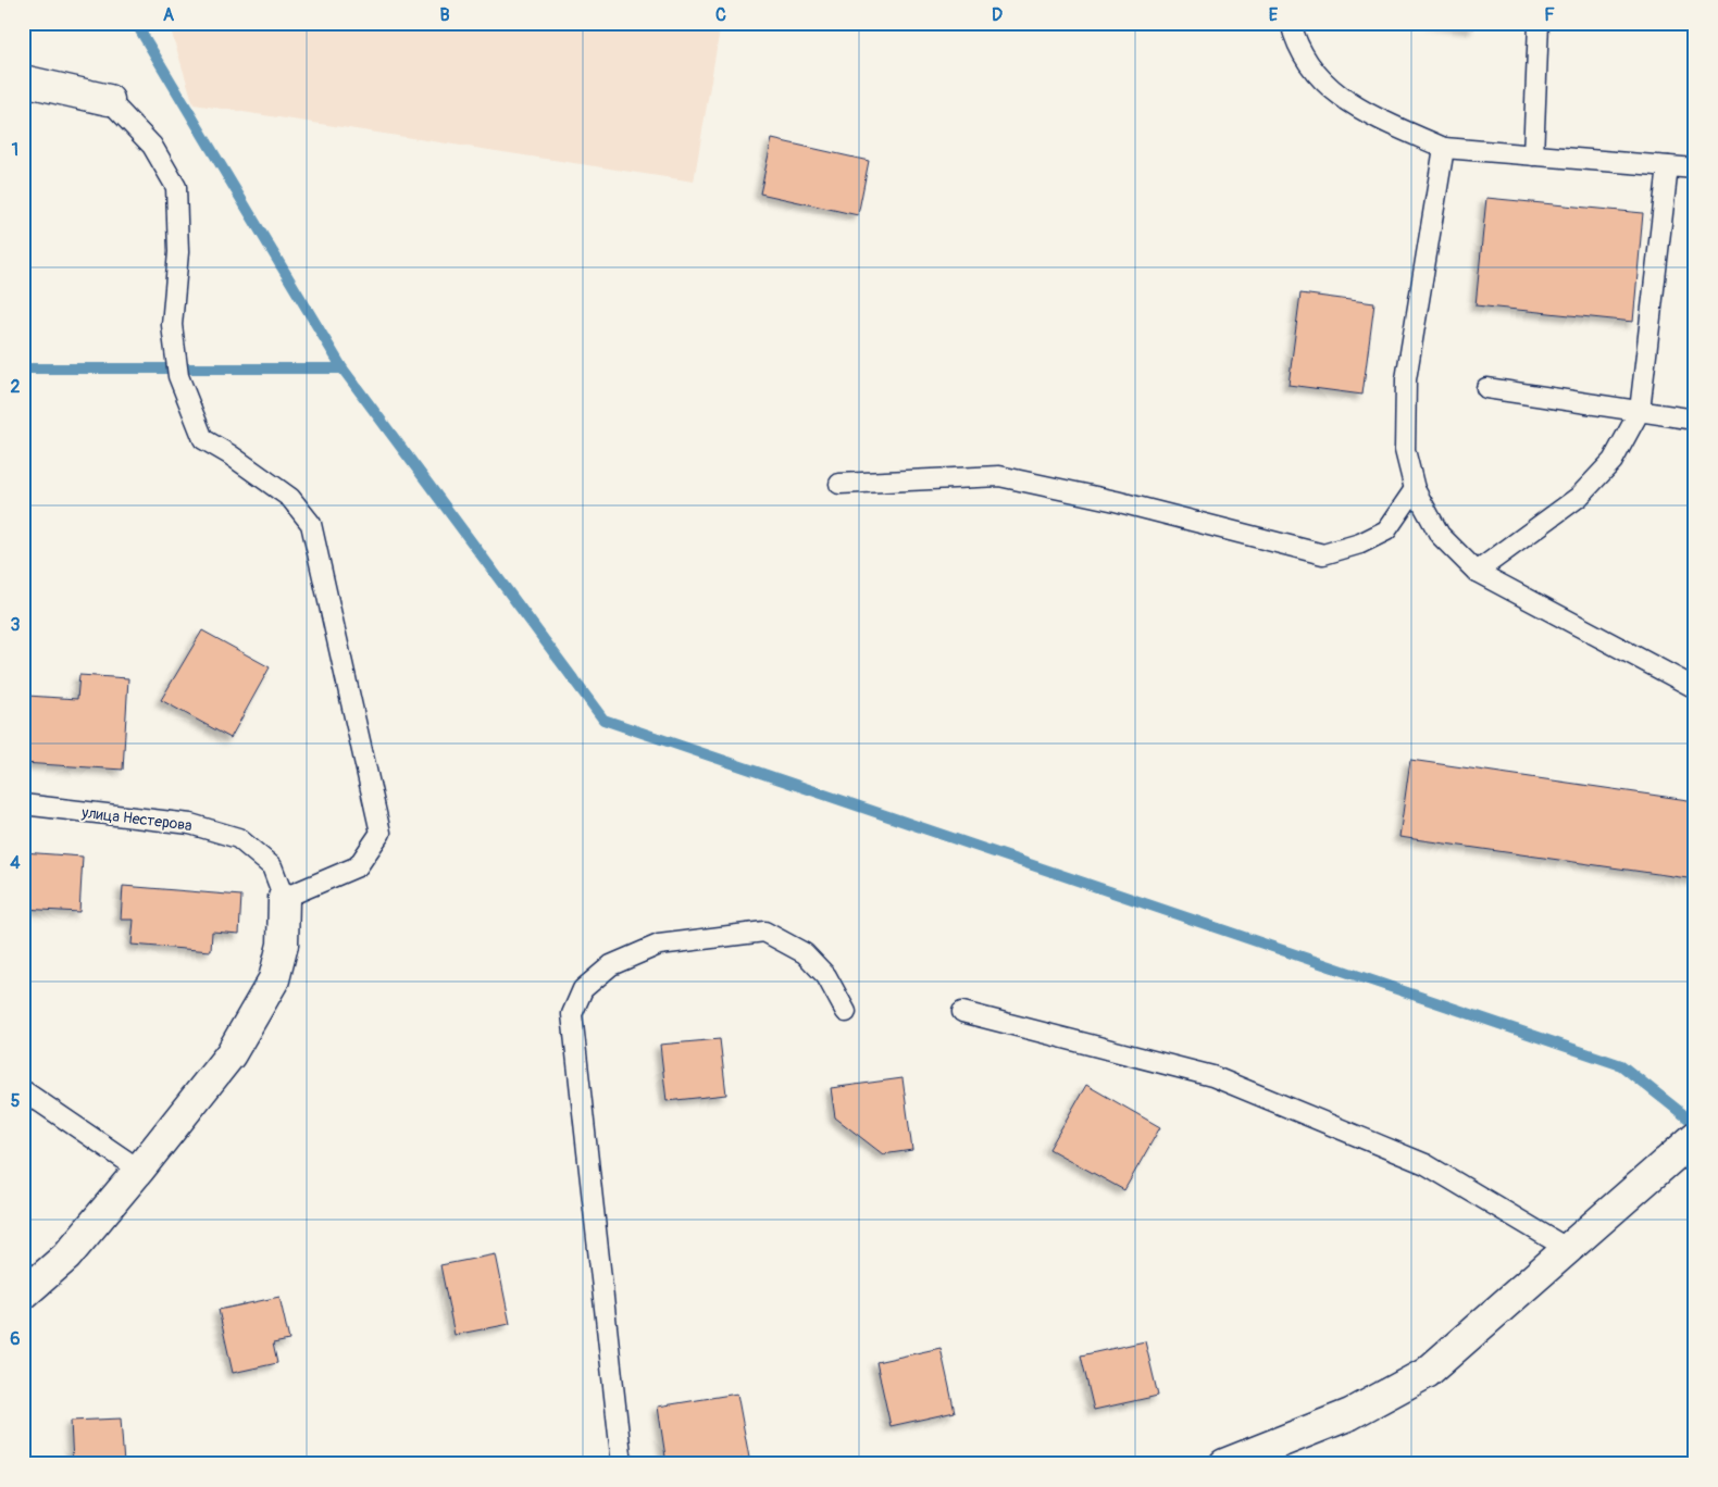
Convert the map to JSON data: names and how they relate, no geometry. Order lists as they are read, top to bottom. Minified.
{"streets":{"lane":["улица Нестерова"]},"grid":{"columns":["A","B","C","D","E","F"],"rows":["1","2","3","4","5","6"]}}
